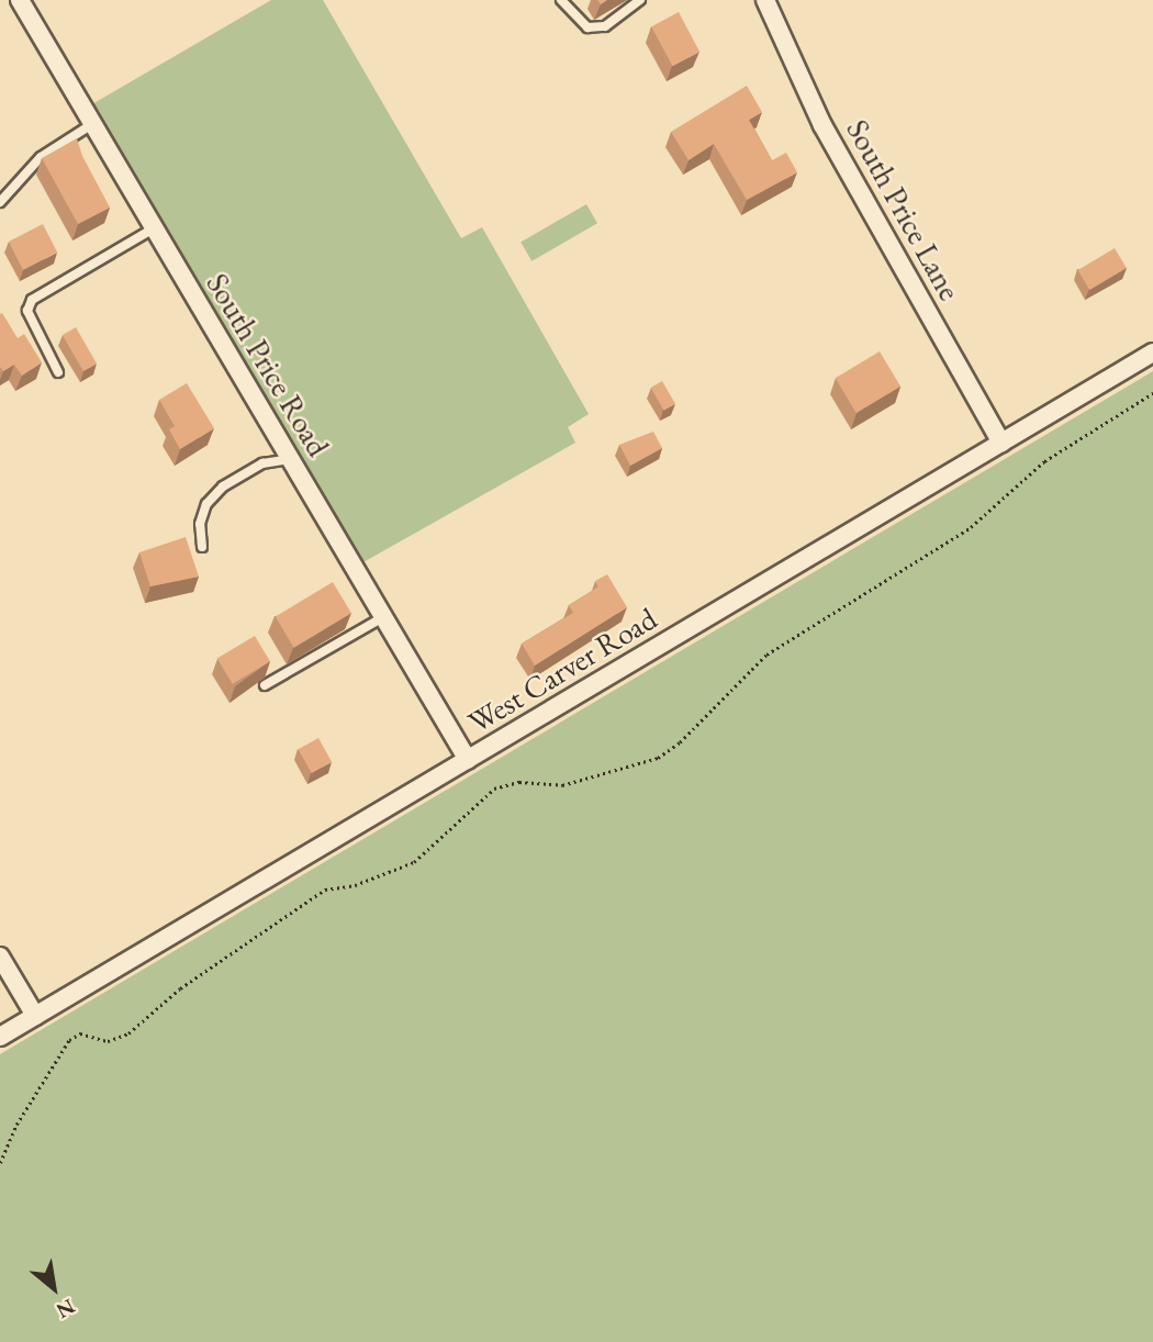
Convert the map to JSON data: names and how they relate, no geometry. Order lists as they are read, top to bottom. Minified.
{"streets":{"street":["South Price Lane","South Price Road","West Carver Road"]},"crossings":[["South Price Lane","West Carver Road"],["South Price Road","West Carver Road"]],"north":"bottom right"}
